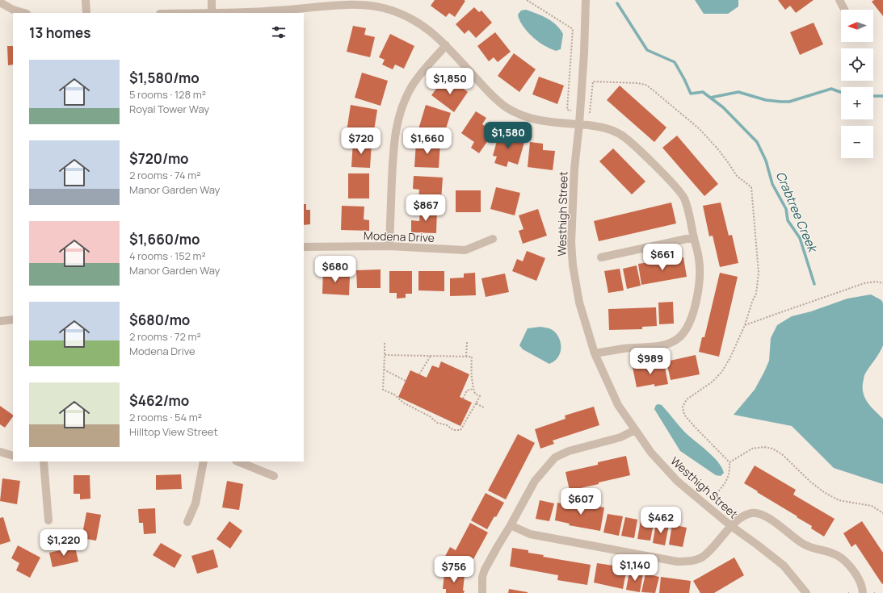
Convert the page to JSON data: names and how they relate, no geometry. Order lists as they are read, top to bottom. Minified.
{"streets":{"street":["Westhigh Street","Modena Drive"]},"water":["Crabtree Creek"],"north":"left","page":{"map_buttons":["+","−"],"heading":"13 homes","list":[{"name":"$1,580/mo","note":"5 rooms · 128 m² · Royal Tower Way"},{"name":"$720/mo","note":"2 rooms · 74 m² · Manor Garden Way"},{"name":"$1,660/mo","note":"4 rooms · 152 m² · Manor Garden Way"},{"name":"$680/mo","note":"2 rooms · 72 m² · Modena Drive"},{"name":"$462/mo","note":"2 rooms · 54 m² · Hilltop View Street"}],"price":["$1,850","$1,580","$720","$1,660","$867","$661","$680","$989","$607","$462","$1,220","$1,140","$756"]}}
